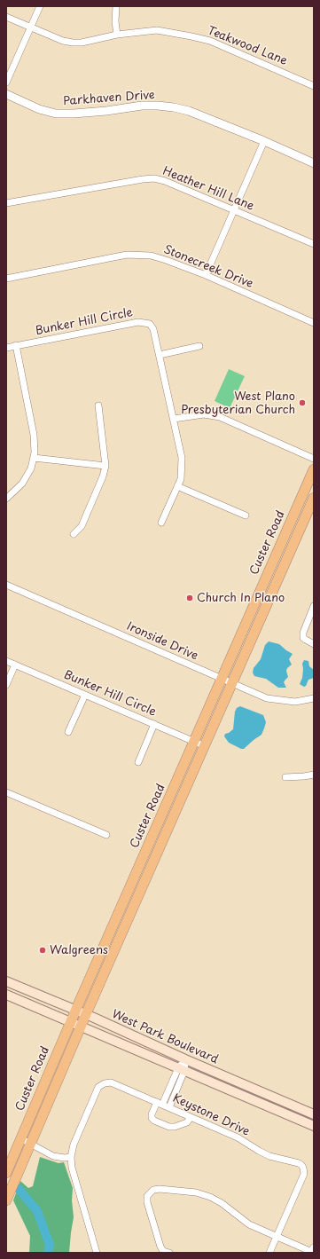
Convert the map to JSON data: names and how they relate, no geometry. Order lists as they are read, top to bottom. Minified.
{"streets":{"main road":["Custer Road","West Park Boulevard"],"street":["Teakwood Lane","Parkhaven Drive","Heather Hill Lane","Stonecreek Drive","Bunker Hill Circle","Ironside Drive","Keystone Drive"]},"crossings":[["Bunker Hill Circle","Custer Road"],["Custer Road","Ironside Drive"],["Custer Road","West Park Boulevard"]],"places":["West Plano Presbyterian Church","Church In Plano","Walgreens"]}
